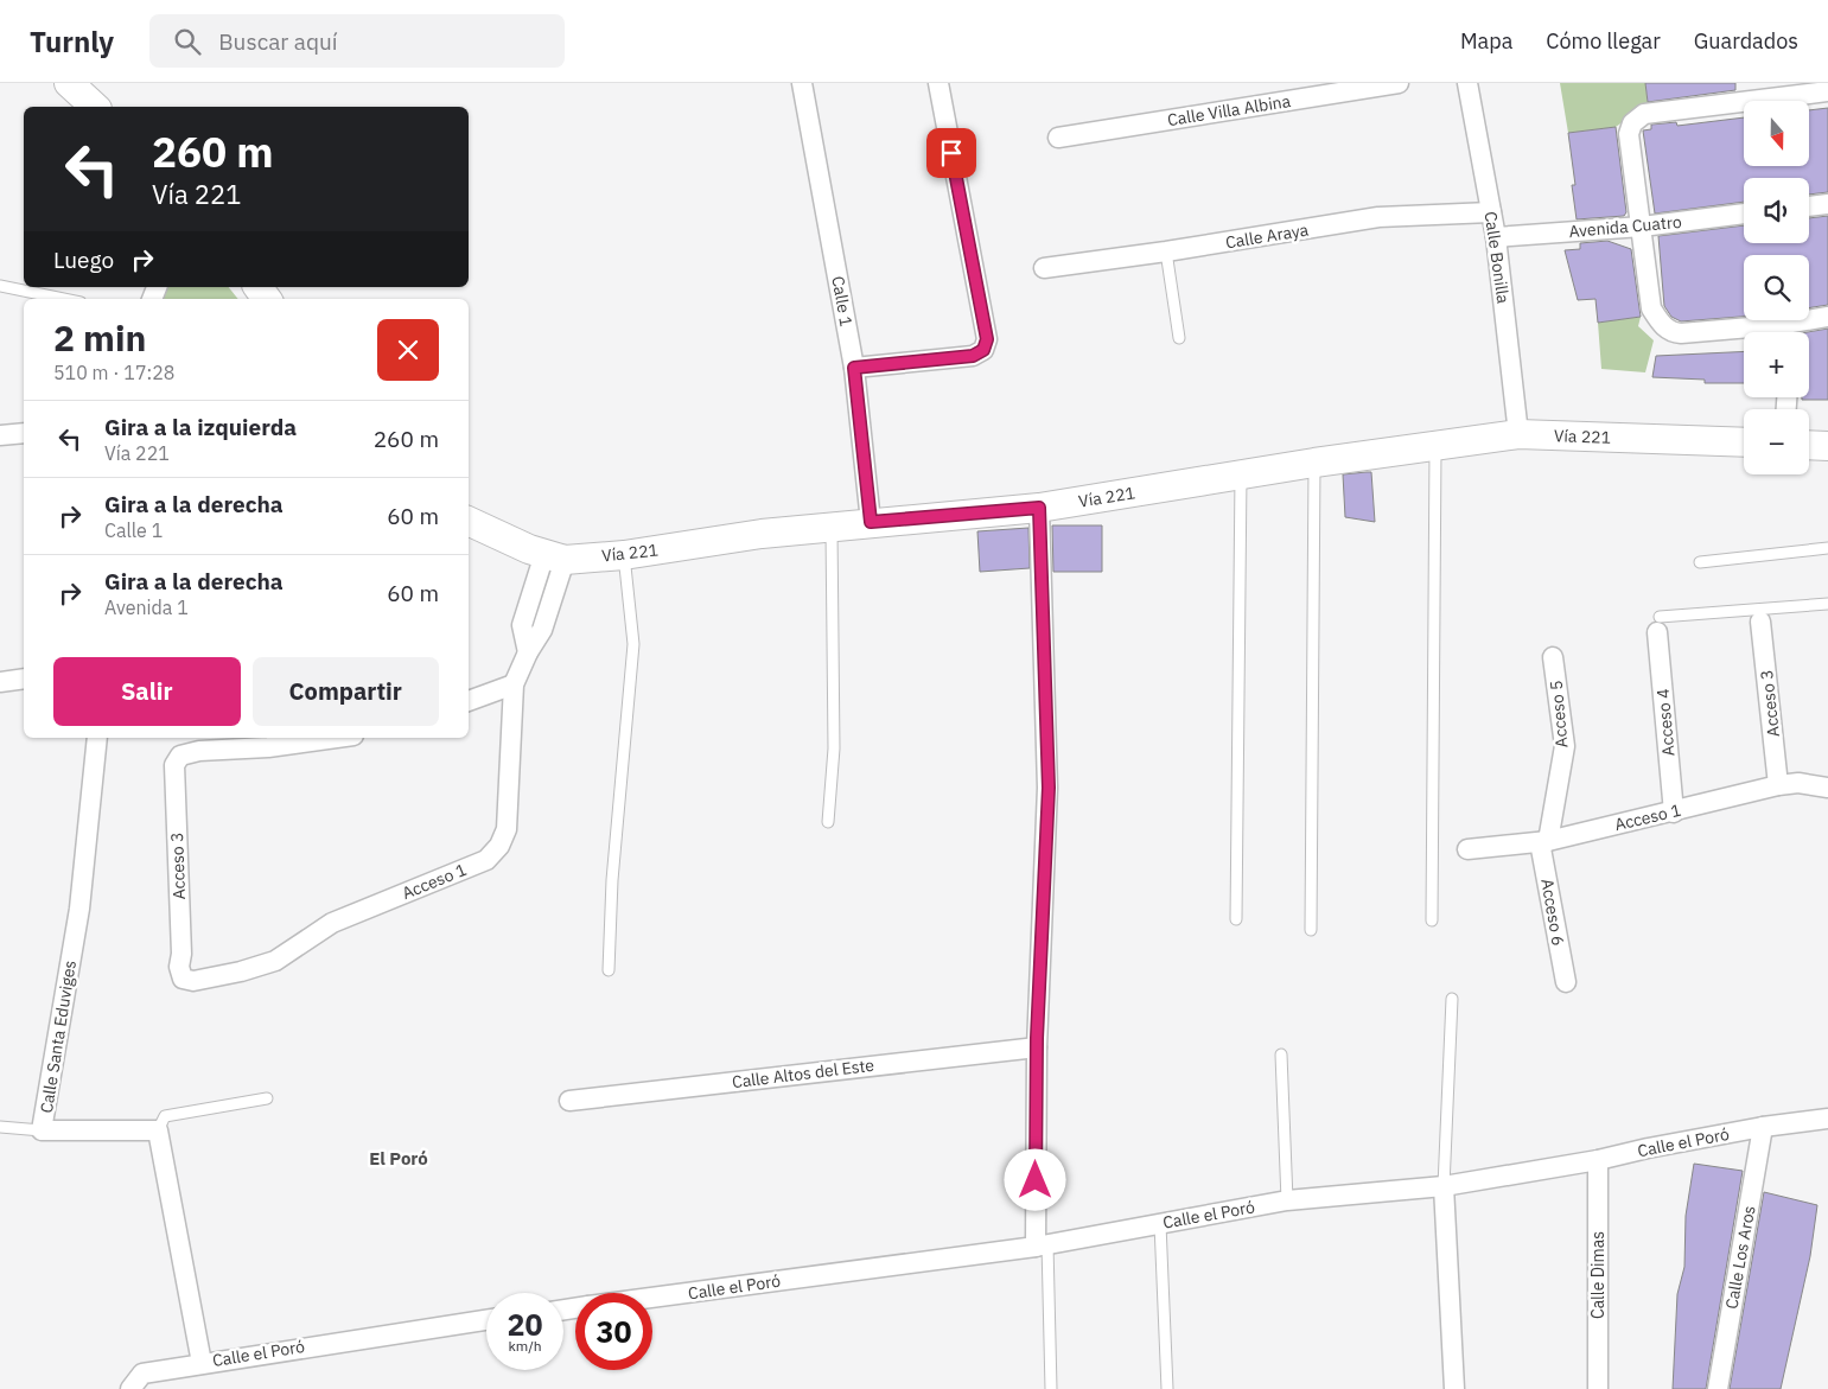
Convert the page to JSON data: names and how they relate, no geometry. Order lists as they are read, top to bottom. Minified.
{"streets":{"main road":["Vía 221"],"street":["Calle Villa Albina","Avenida Cuatro","Calle Araya","Calle Bonilla","Calle 1","Acceso 3","Acceso 5","Acceso 4","Acceso 1","Acceso 6","Calle Santa Eduviges","Calle Altos del Este","Calle el Poró","Calle Los Aros","Calle Dimas"]},"crossings":[["Avenida Cuatro","Calle Bonilla"],["Calle Araya","Calle Bonilla"],["Calle Bonilla","Vía 221"],["Calle 1","Vía 221"],["Vía 221","Acceso 1"],["Acceso 3","Acceso 1"],["Acceso 5","Acceso 1"],["Acceso 5","Acceso 6"],["Acceso 4","Acceso 1"],["Acceso 1","Acceso 6"],["Calle el Poró","Calle Los Aros"],["Calle el Poró","Calle Dimas"]],"districts":["El Poró"],"north":"bottom","page":{"header":"Turnly","search":"Buscar aquí","nav":["Mapa","Cómo llegar","Guardados"],"map_buttons":["+","−"],"turn":["260 m","Vía 221"],"then":"Luego","heading":["2 min","510 m · 17:28"],"list":[{"name":"Gira a la izquierda","note":"Vía 221","value":"260 m"},{"name":"Gira a la derecha","note":"Calle 1","value":"60 m"},{"name":"Gira a la derecha","note":"Avenida 1","value":"60 m"}],"buttons":["Salir","Compartir"],"speed":"20 km/h","limit":"30"}}
